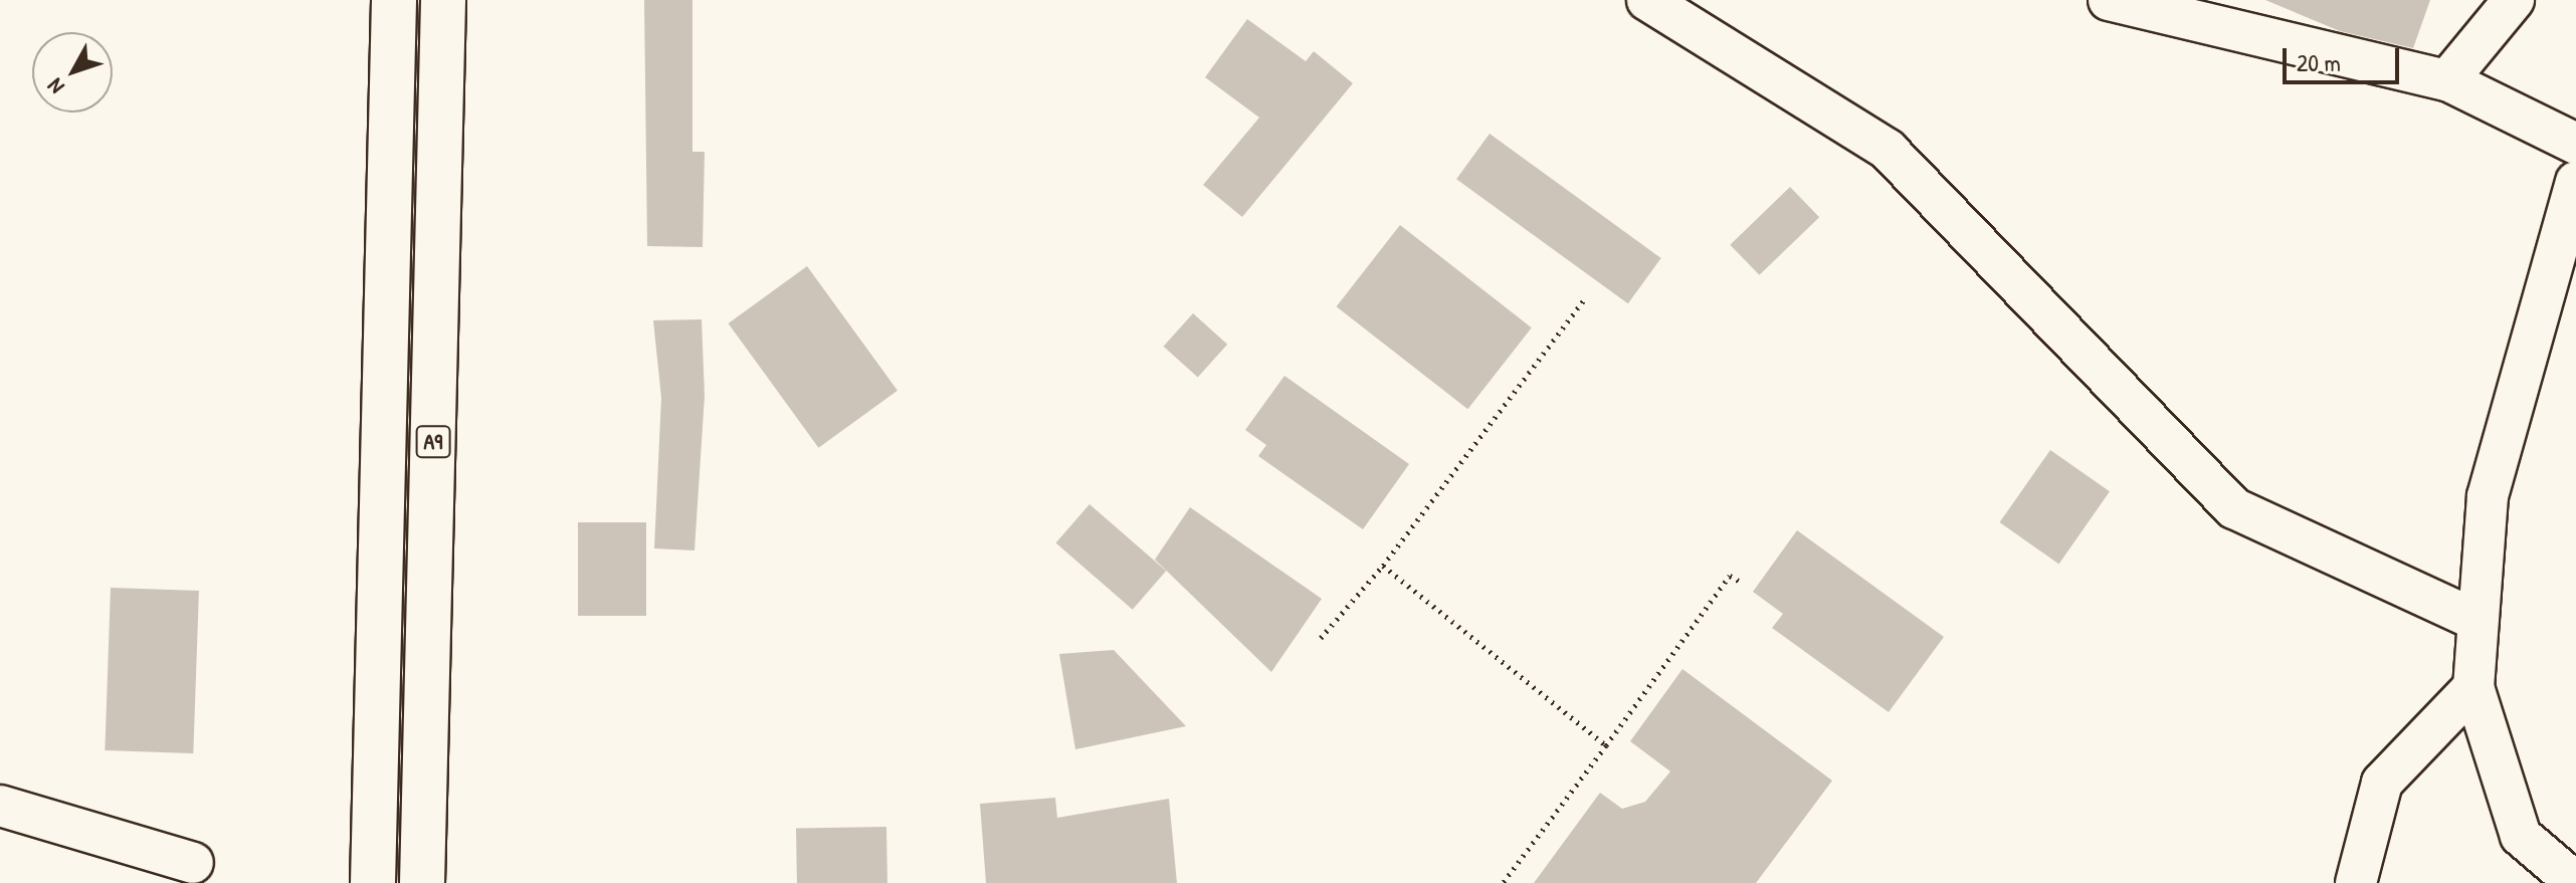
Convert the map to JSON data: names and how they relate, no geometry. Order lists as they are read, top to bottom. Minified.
{"streets":{"highway":["A9"]},"scale_bar":"20 m","north":"bottom left"}
